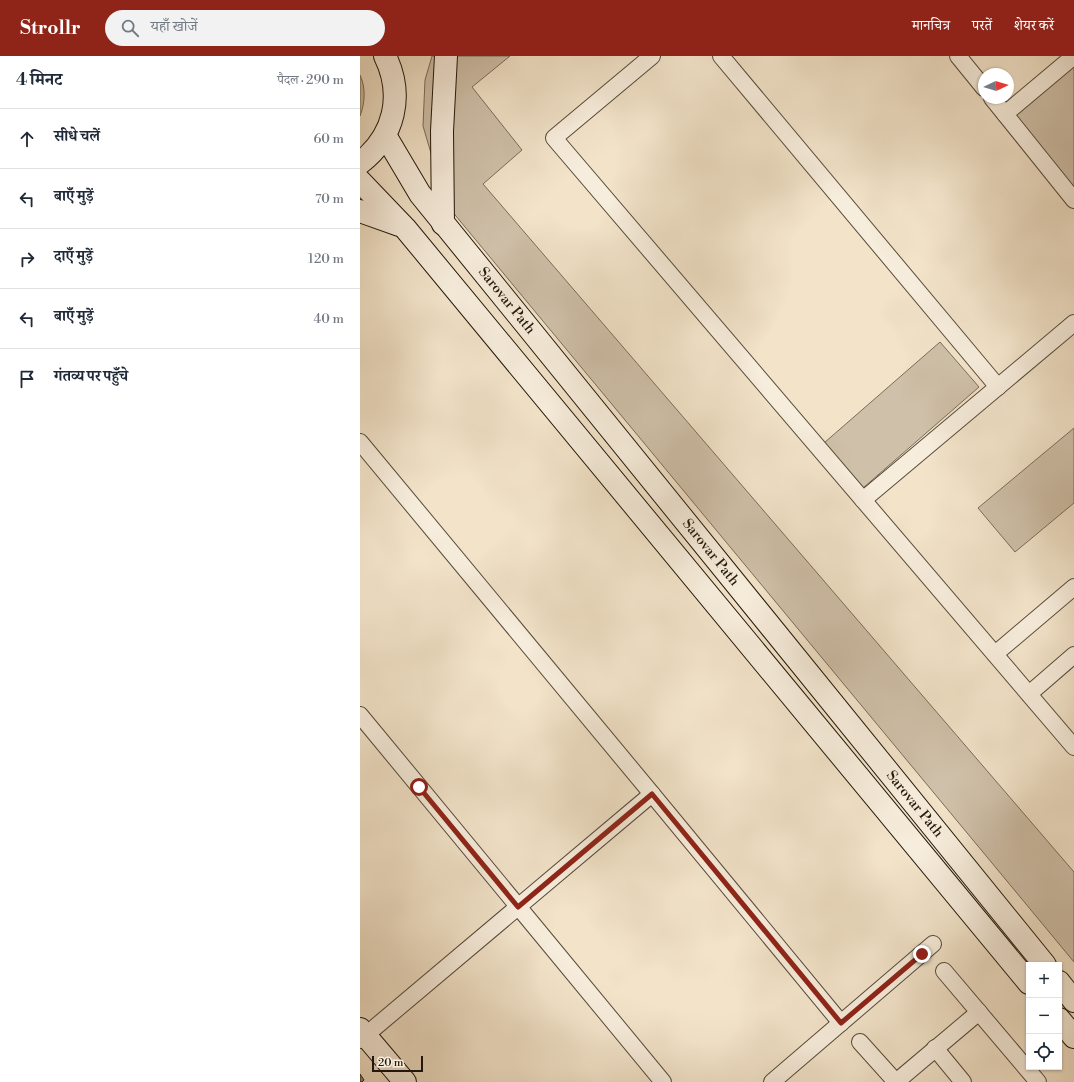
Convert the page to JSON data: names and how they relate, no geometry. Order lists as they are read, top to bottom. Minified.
{"streets":{"main road":["Sarovar Path"]},"scale_bar":"20 m","north":"right","page":{"header":"Strollr","search":"यहाँ खोजें","nav":["मानचित्र","परतें","शेयर करें"],"heading":["4 मिनट","पैदल · 290 m"],"list":[["सीधे चलें","60 m"],["बाएँ मुड़ें","70 m"],["दाएँ मुड़ें","120 m"],["बाएँ मुड़ें","40 m"],"गंतव्य पर पहुँचे"],"map_buttons":["+","−"],"scale":"20 m"}}
